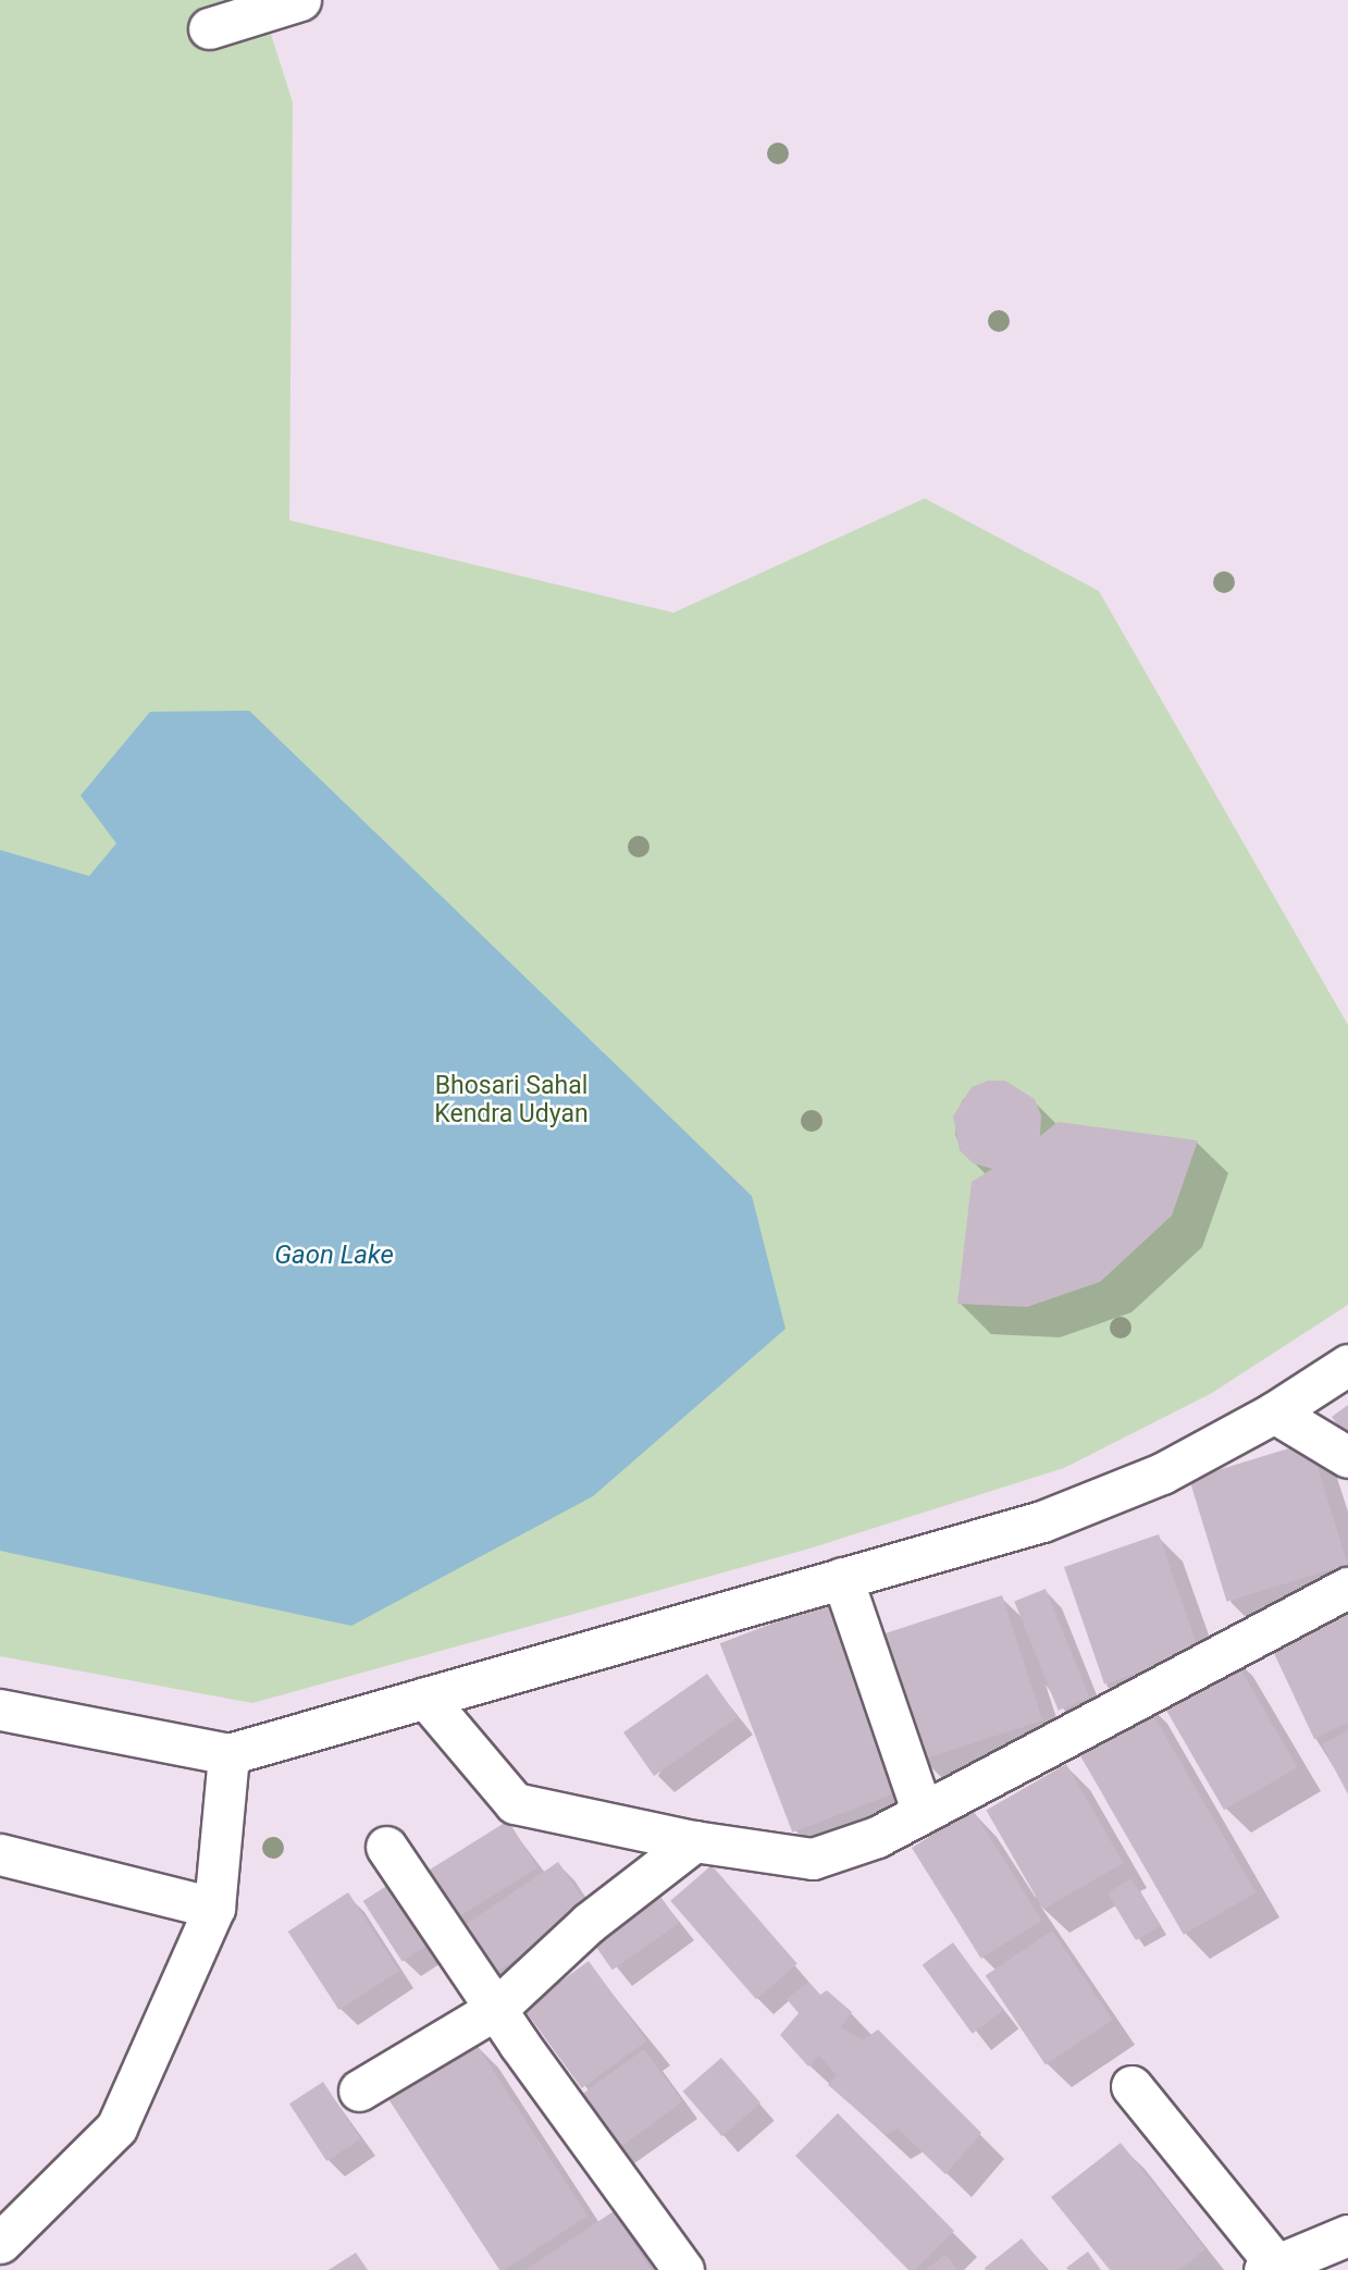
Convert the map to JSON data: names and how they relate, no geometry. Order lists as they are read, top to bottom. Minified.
{"water":["Gaon Lake"],"parks":["Bhosari Sahal Kendra Udyan"]}
